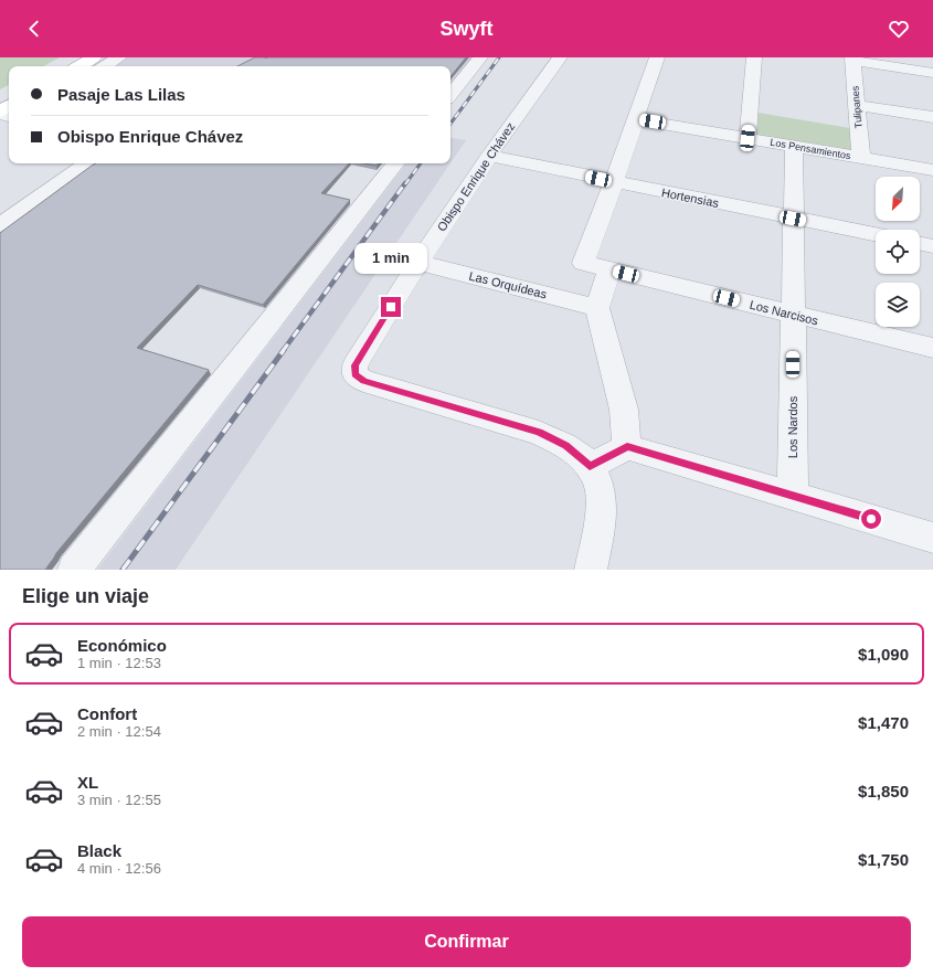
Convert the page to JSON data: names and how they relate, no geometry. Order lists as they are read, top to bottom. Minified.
{"streets":{"street":["Tulipanes","Los Pensamientos","Obispo Enrique Chávez","Hortensias","Las Orquídeas","Los Narcisos","Los Nardos"]},"crossings":[["Tulipanes","Los Pensamientos"],["Los Pensamientos","Los Nardos"],["Obispo Enrique Chávez","Hortensias"],["Obispo Enrique Chávez","Las Orquídeas"],["Hortensias","Los Narcisos"],["Hortensias","Los Nardos"],["Los Narcisos","Los Nardos"]],"north":"bottom left","page":{"header":"Swyft","banner":["Pasaje Las Lilas","Obispo Enrique Chávez"],"bubble":"1 min","heading":"Elige un viaje","list":[{"name":"Económico","note":"1 min · 12:53","value":"$1,090"},{"name":"Confort","note":"2 min · 12:54","value":"$1,470"},{"name":"XL","note":"3 min · 12:55","value":"$1,850"},{"name":"Black","note":"4 min · 12:56","value":"$1,750"}],"buttons":"Confirmar"}}
